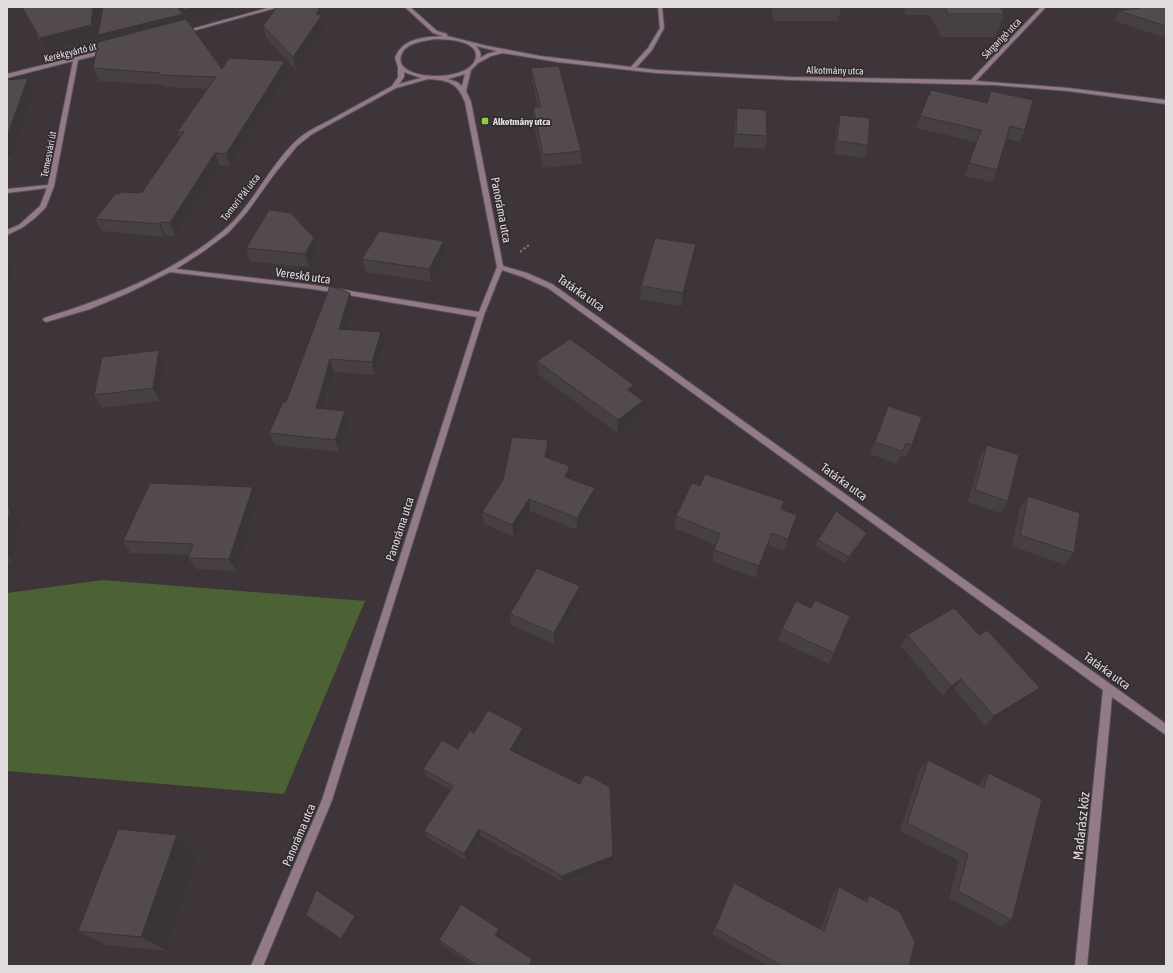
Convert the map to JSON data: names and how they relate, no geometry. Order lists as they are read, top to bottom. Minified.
{"streets":{"street":["Sárgarigó utca","Kerékgyártó út","Alkotmány utca","Temesvári út","Tomori Pál utca","Panoráma utca","Vereskő utca","Tatárka utca","Madarász köz"]},"crossings":[["Sárgarigó utca","Alkotmány utca"],["Kerékgyártó út","Temesvári út"],["Alkotmány utca","Panoráma utca"],["Tomori Pál utca","Vereskő utca"],["Panoráma utca","Vereskő utca"],["Panoráma utca","Tatárka utca"],["Tatárka utca","Madarász köz"]],"places":{"transit":["Alkotmány utca"]}}
